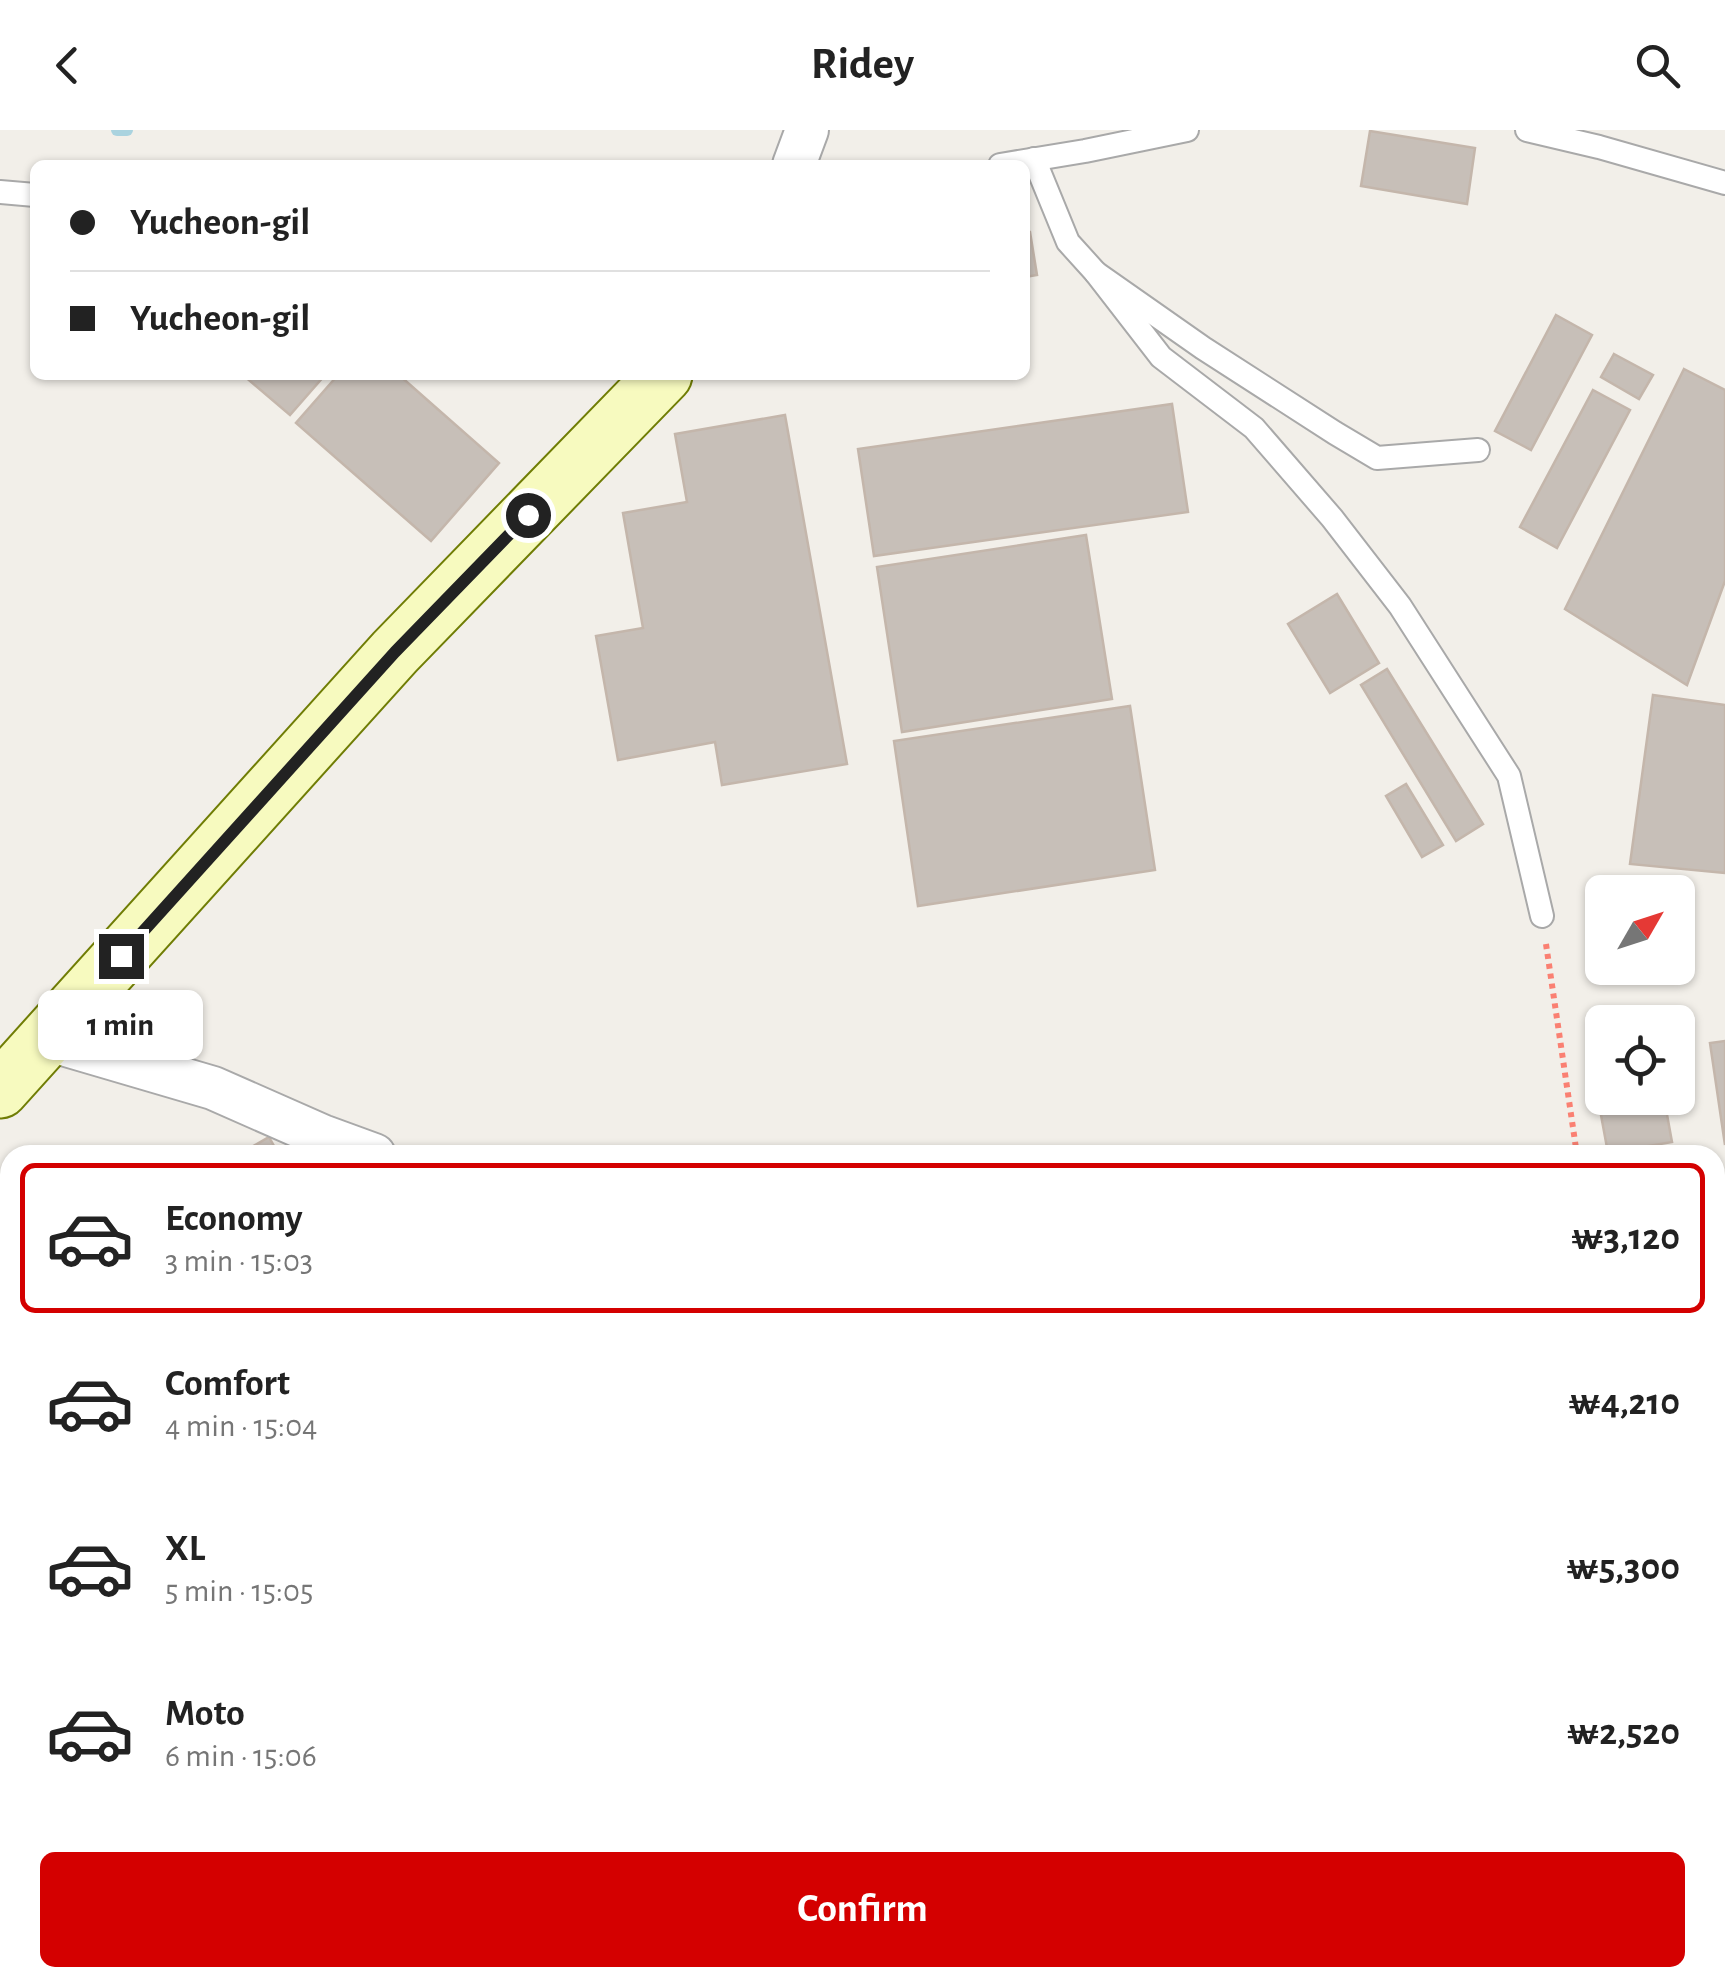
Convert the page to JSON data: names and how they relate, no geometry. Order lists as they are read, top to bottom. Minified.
{"north":"top right","page":{"header":"Ridey","banner":["Yucheon-gil","Yucheon-gil"],"bubble":"1 min","list":[{"name":"Economy","note":"3 min · 15:03","value":"₩3,120"},{"name":"Comfort","note":"4 min · 15:04","value":"₩4,210"},{"name":"XL","note":"5 min · 15:05","value":"₩5,300"},{"name":"Moto","note":"6 min · 15:06","value":"₩2,520"}],"buttons":"Confirm"}}
